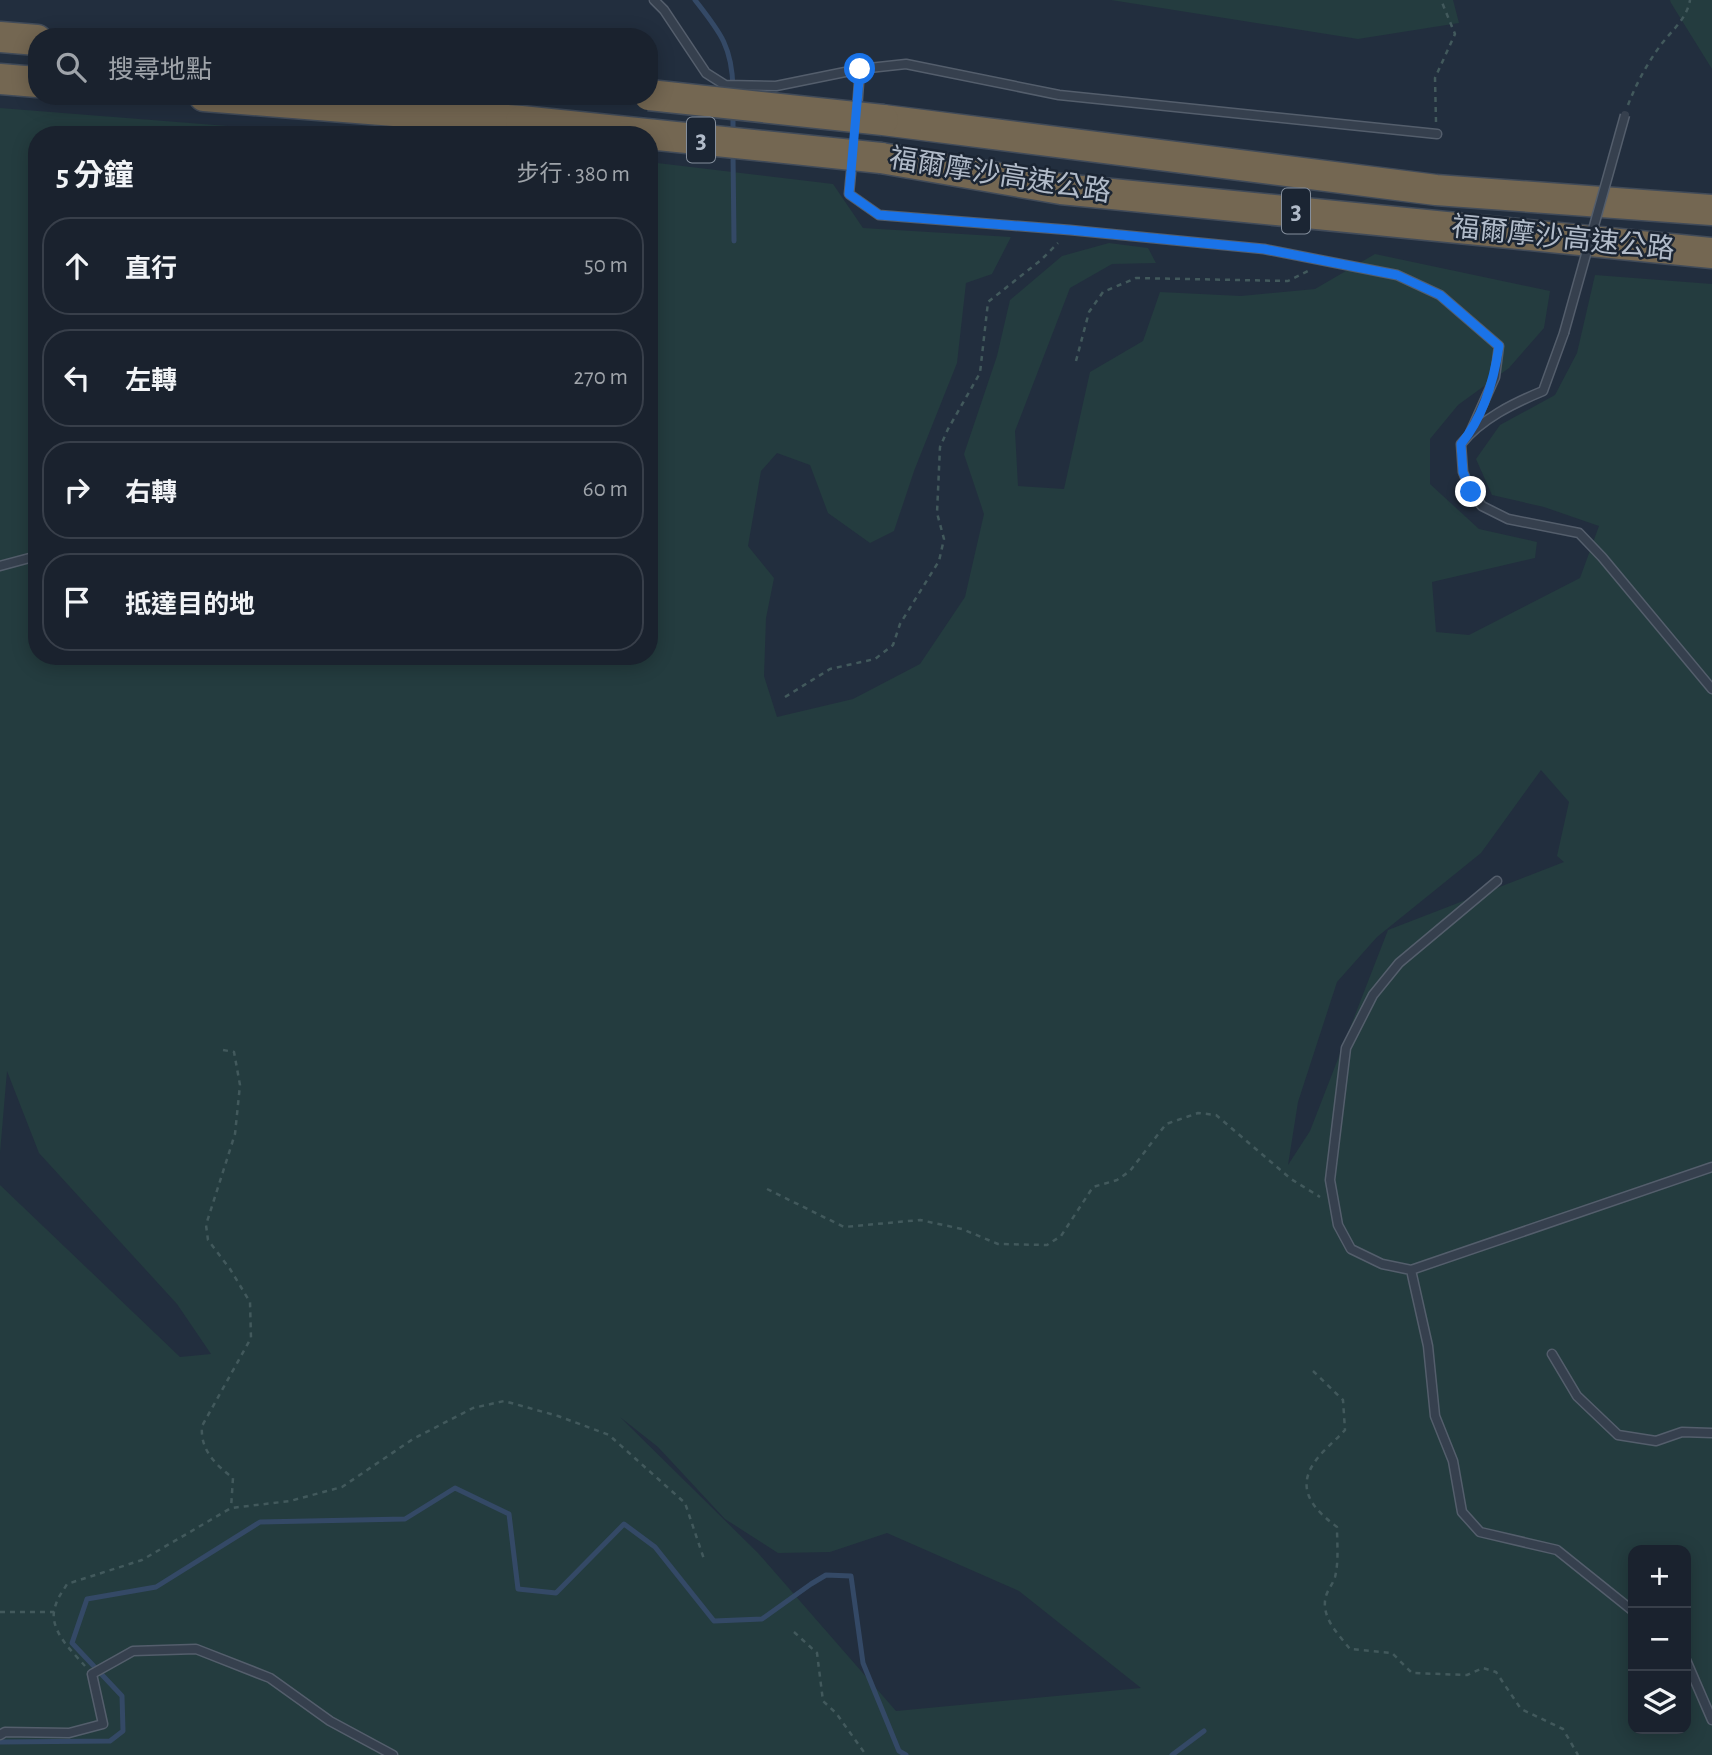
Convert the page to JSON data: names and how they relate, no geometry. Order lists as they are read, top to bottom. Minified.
{"streets":{"highway":["3","福爾摩沙高速公路"]},"page":{"search":"搜尋地點","heading":["5 分鐘","步行 · 380 m"],"list":[["直行","50 m"],["左轉","270 m"],["右轉","60 m"],"抵達目的地"],"map_buttons":["+","−"]}}
